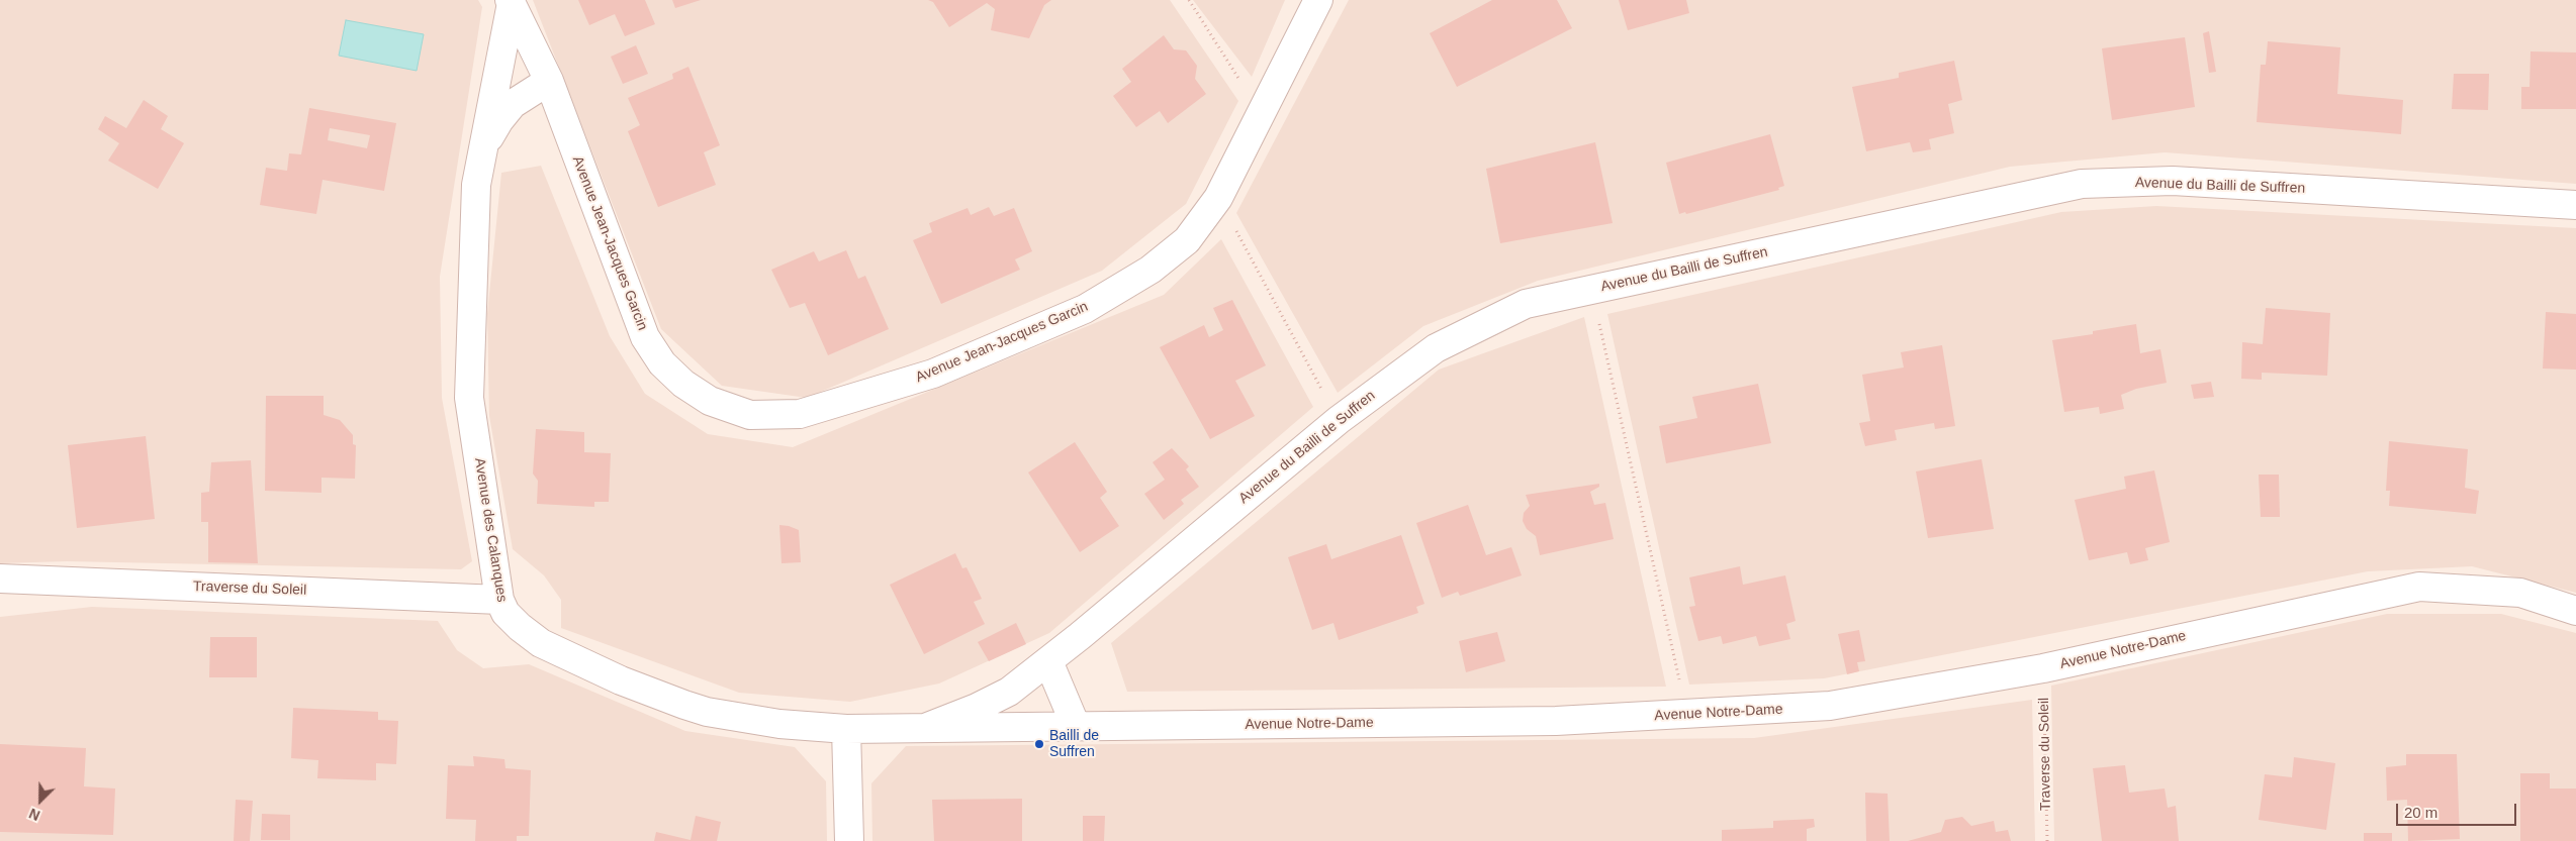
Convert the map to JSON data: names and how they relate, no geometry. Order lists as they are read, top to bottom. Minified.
{"streets":{"street":["Avenue du Bailli de Suffren","Avenue Jean-Jacques Garcin","Avenue des Calanques","Traverse du Soleil","Avenue Notre-Dame"]},"crossings":[["Avenue du Bailli de Suffren","Avenue Notre-Dame"],["Avenue Jean-Jacques Garcin","Avenue des Calanques"],["Avenue des Calanques","Traverse du Soleil"],["Avenue des Calanques","Avenue Notre-Dame"],["Traverse du Soleil","Avenue Notre-Dame"]],"places":["Bailli de Suffren"],"scale_bar":"20 m","north":"bottom left"}
